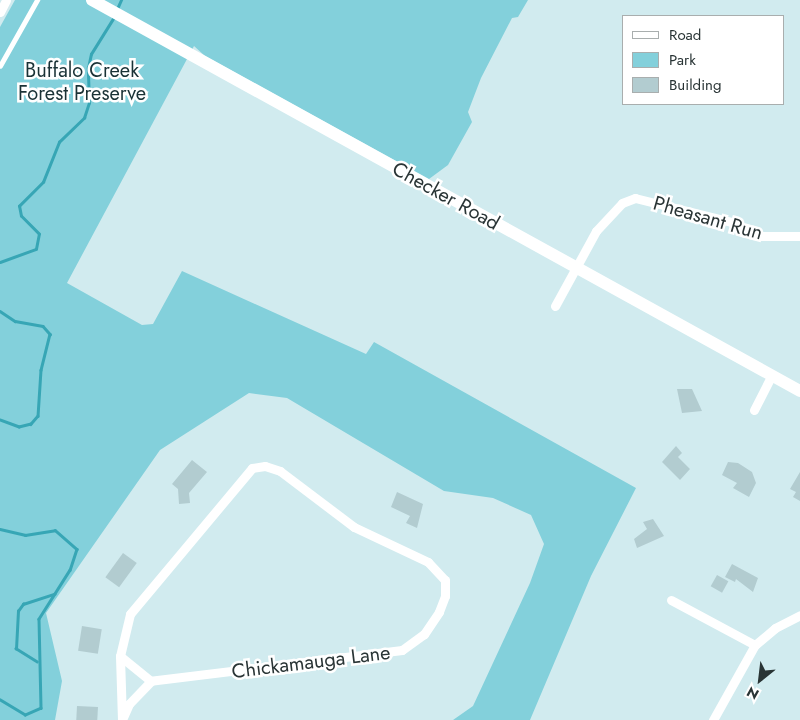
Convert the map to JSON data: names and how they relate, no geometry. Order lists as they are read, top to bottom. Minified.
{"streets":{"street":["Checker Road","Pheasant Run","Chickamauga Lane"]},"crossings":[["Checker Road","Pheasant Run"]],"parks":["Buffalo Creek Forest Preserve"],"legend":["Road","Park","Building"],"north":"bottom left"}
